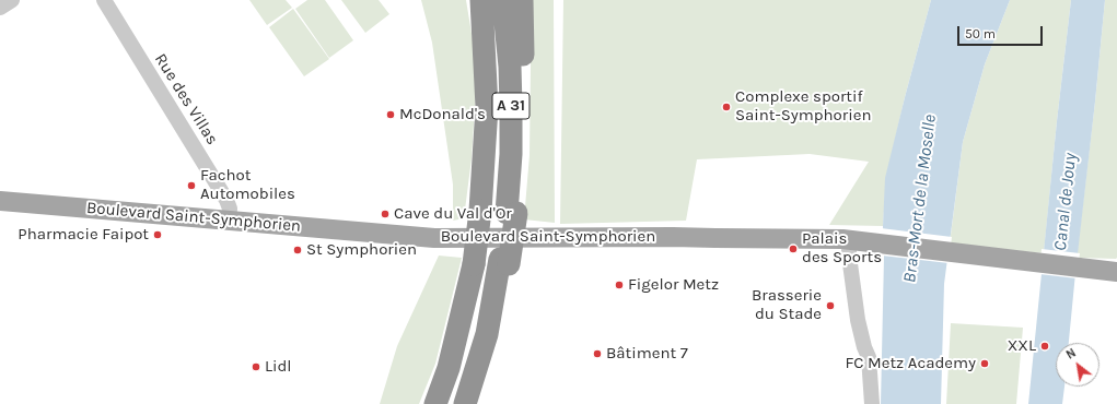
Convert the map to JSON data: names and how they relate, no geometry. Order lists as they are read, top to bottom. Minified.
{"streets":{"highway":["A 31"],"main road":["Boulevard Saint-Symphorien"],"street":["Rue des Villas"]},"crossings":[["Rue des Villas","Boulevard Saint-Symphorien"]],"water":["Bras-Mort de la Moselle","Canal de Jouy"],"places":["Complexe sportif Saint-Symphorien","McDonald's","Fachot Automobiles","Cave du Val d'Or","Pharmacie Faipot","Palais des Sports","St Symphorien","Figelor Metz","Brasserie du Stade","XXL","Bâtiment 7","FC Metz Academy","Lidl"],"scale_bar":"50 m","north":"top left"}
